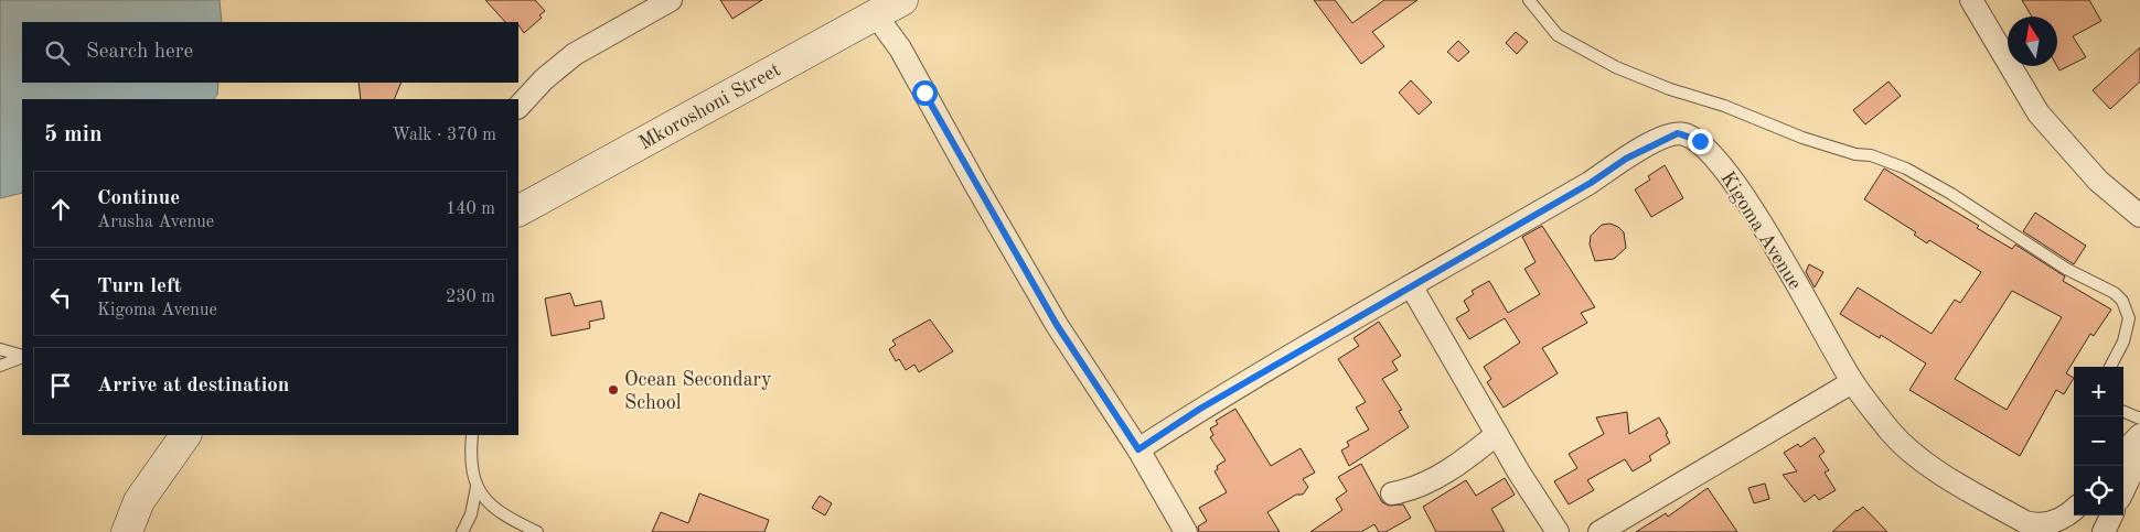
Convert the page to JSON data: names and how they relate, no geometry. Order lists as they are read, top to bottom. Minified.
{"streets":{"street":["Mkoroshoni Street","Kigoma Avenue"]},"places":["Ocean Secondary School"],"north":"top","page":{"search":"Search here","heading":["5 min","Walk · 370 m"],"list":[["Continue","Arusha Avenue","140 m"],["Turn left","Kigoma Avenue","230 m"],"Arrive at destination"],"map_buttons":["+","−"]}}
